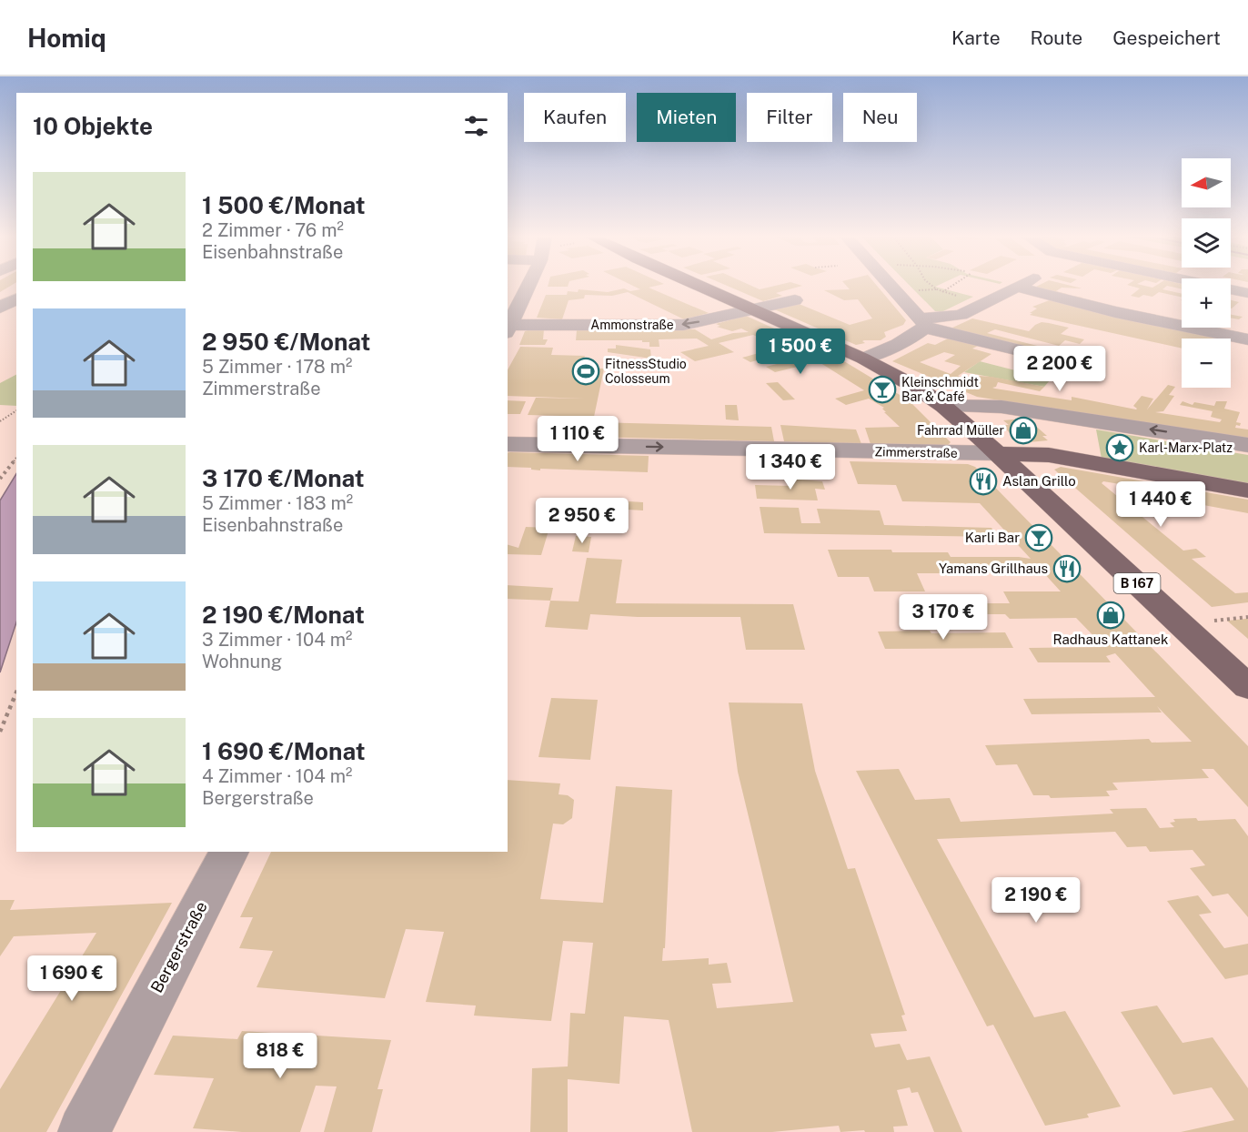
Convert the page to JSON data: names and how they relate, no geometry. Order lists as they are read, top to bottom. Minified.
{"streets":{"main road":["B 167"],"street":["Ammonstraße","Zimmerstraße","Bergerstraße"]},"crossings":[["Ammonstraße","B 167"],["Zimmerstraße","B 167"]],"one_way":["Ammonstraße"],"places":{"sports":["FitnessStudio Colosseum"],"bar":["Kleinschmidt Bar & Café","Karli Bar"],"shop":["Fahrrad Müller","Radhaus Kattanek"],"place":["Karl-Marx-Platz"],"restaurant":["Aslan Grillo","Yamans Grillhaus"]},"north":"left","page":{"header":"Homiq","nav":["Karte","Route","Gespeichert"],"chip":["Kaufen","Mieten","Filter","Neu"],"heading":"10 Objekte","map_buttons":["+","−"],"list":[{"name":"1 500 €/Monat","note":"2 Zimmer · 76 m² · Eisenbahnstraße"},{"name":"2 950 €/Monat","note":"5 Zimmer · 178 m² · Zimmerstraße"},{"name":"3 170 €/Monat","note":"5 Zimmer · 183 m² · Eisenbahnstraße"},{"name":"2 190 €/Monat","note":"3 Zimmer · 104 m² · Wohnung"},{"name":"1 690 €/Monat","note":"4 Zimmer · 104 m² · Bergerstraße"}],"price":["1 500 €","2 200 €","1 110 €","1 340 €","1 440 €","2 950 €","3 170 €","2 190 €","1 690 €","818 €"]}}
